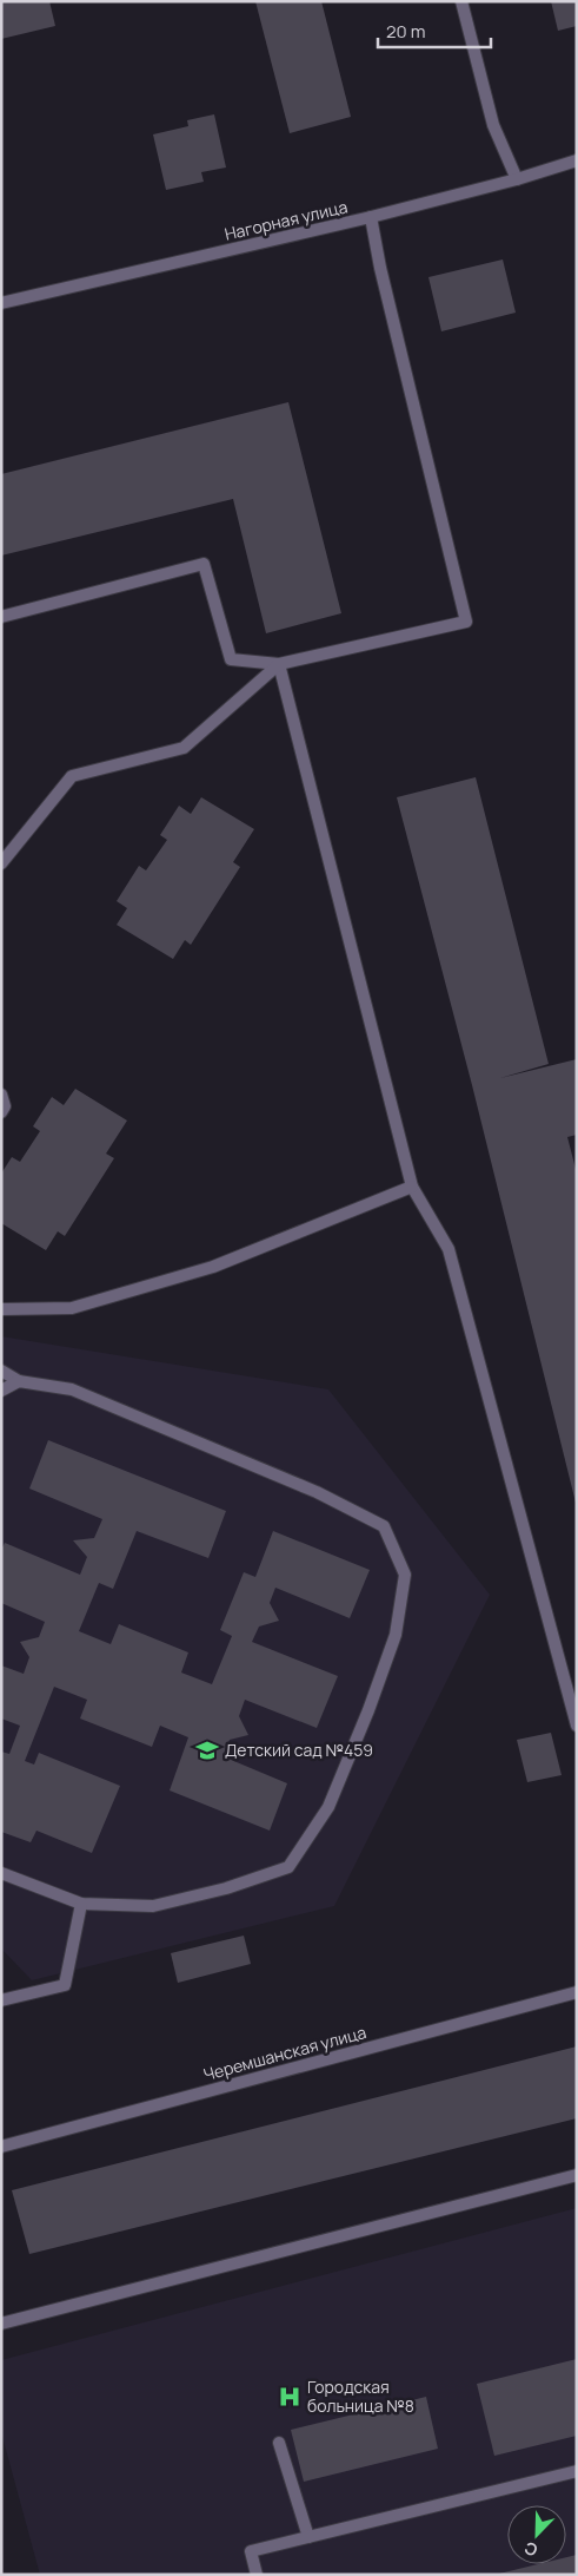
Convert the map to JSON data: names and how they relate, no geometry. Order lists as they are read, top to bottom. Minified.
{"streets":{"street":["Нагорная улица","Черемшанская улица"]},"places":{"school or university":["Детский сад №459"],"hospital":["Городская больница №8"]},"scale_bar":"20 m","north":"bottom left"}
